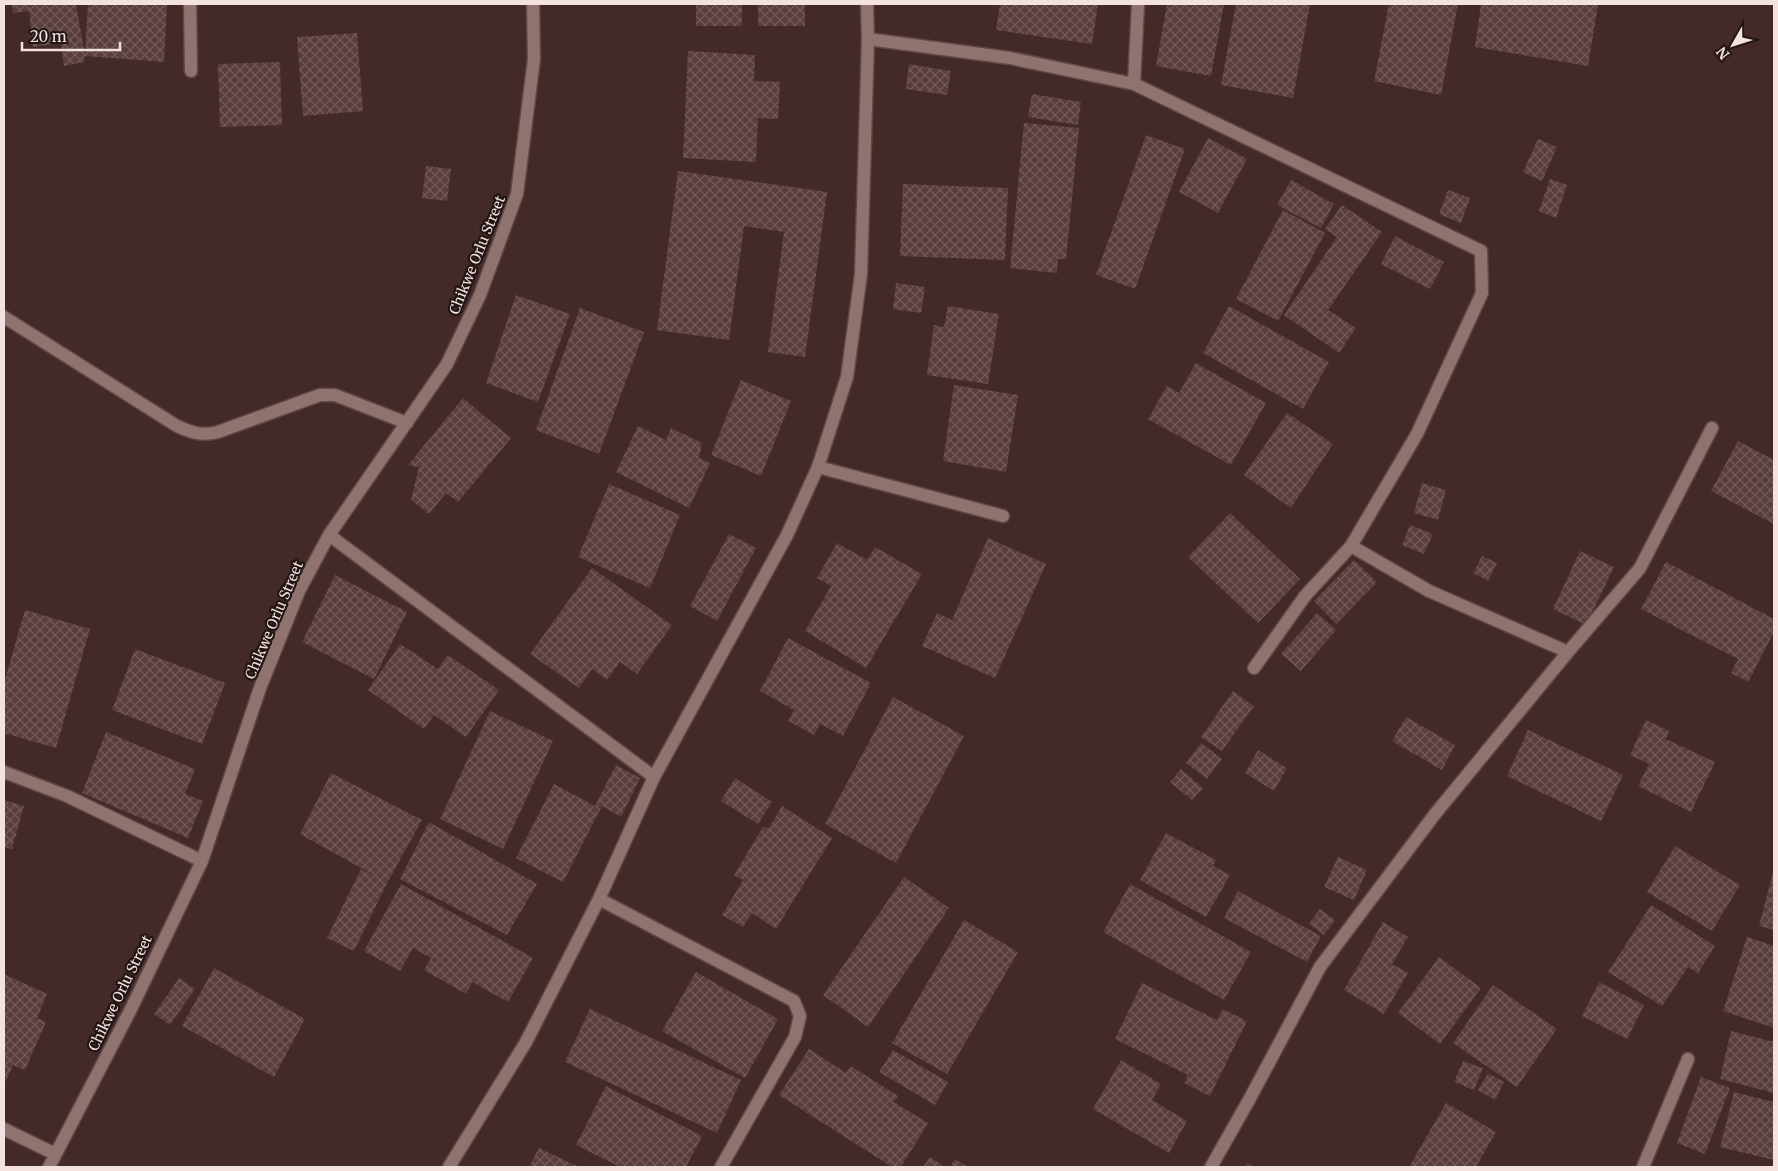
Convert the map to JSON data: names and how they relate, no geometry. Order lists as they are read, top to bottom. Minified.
{"streets":{"street":["Chikwe Orlu Street"]},"scale_bar":"20 m","north":"bottom left"}
